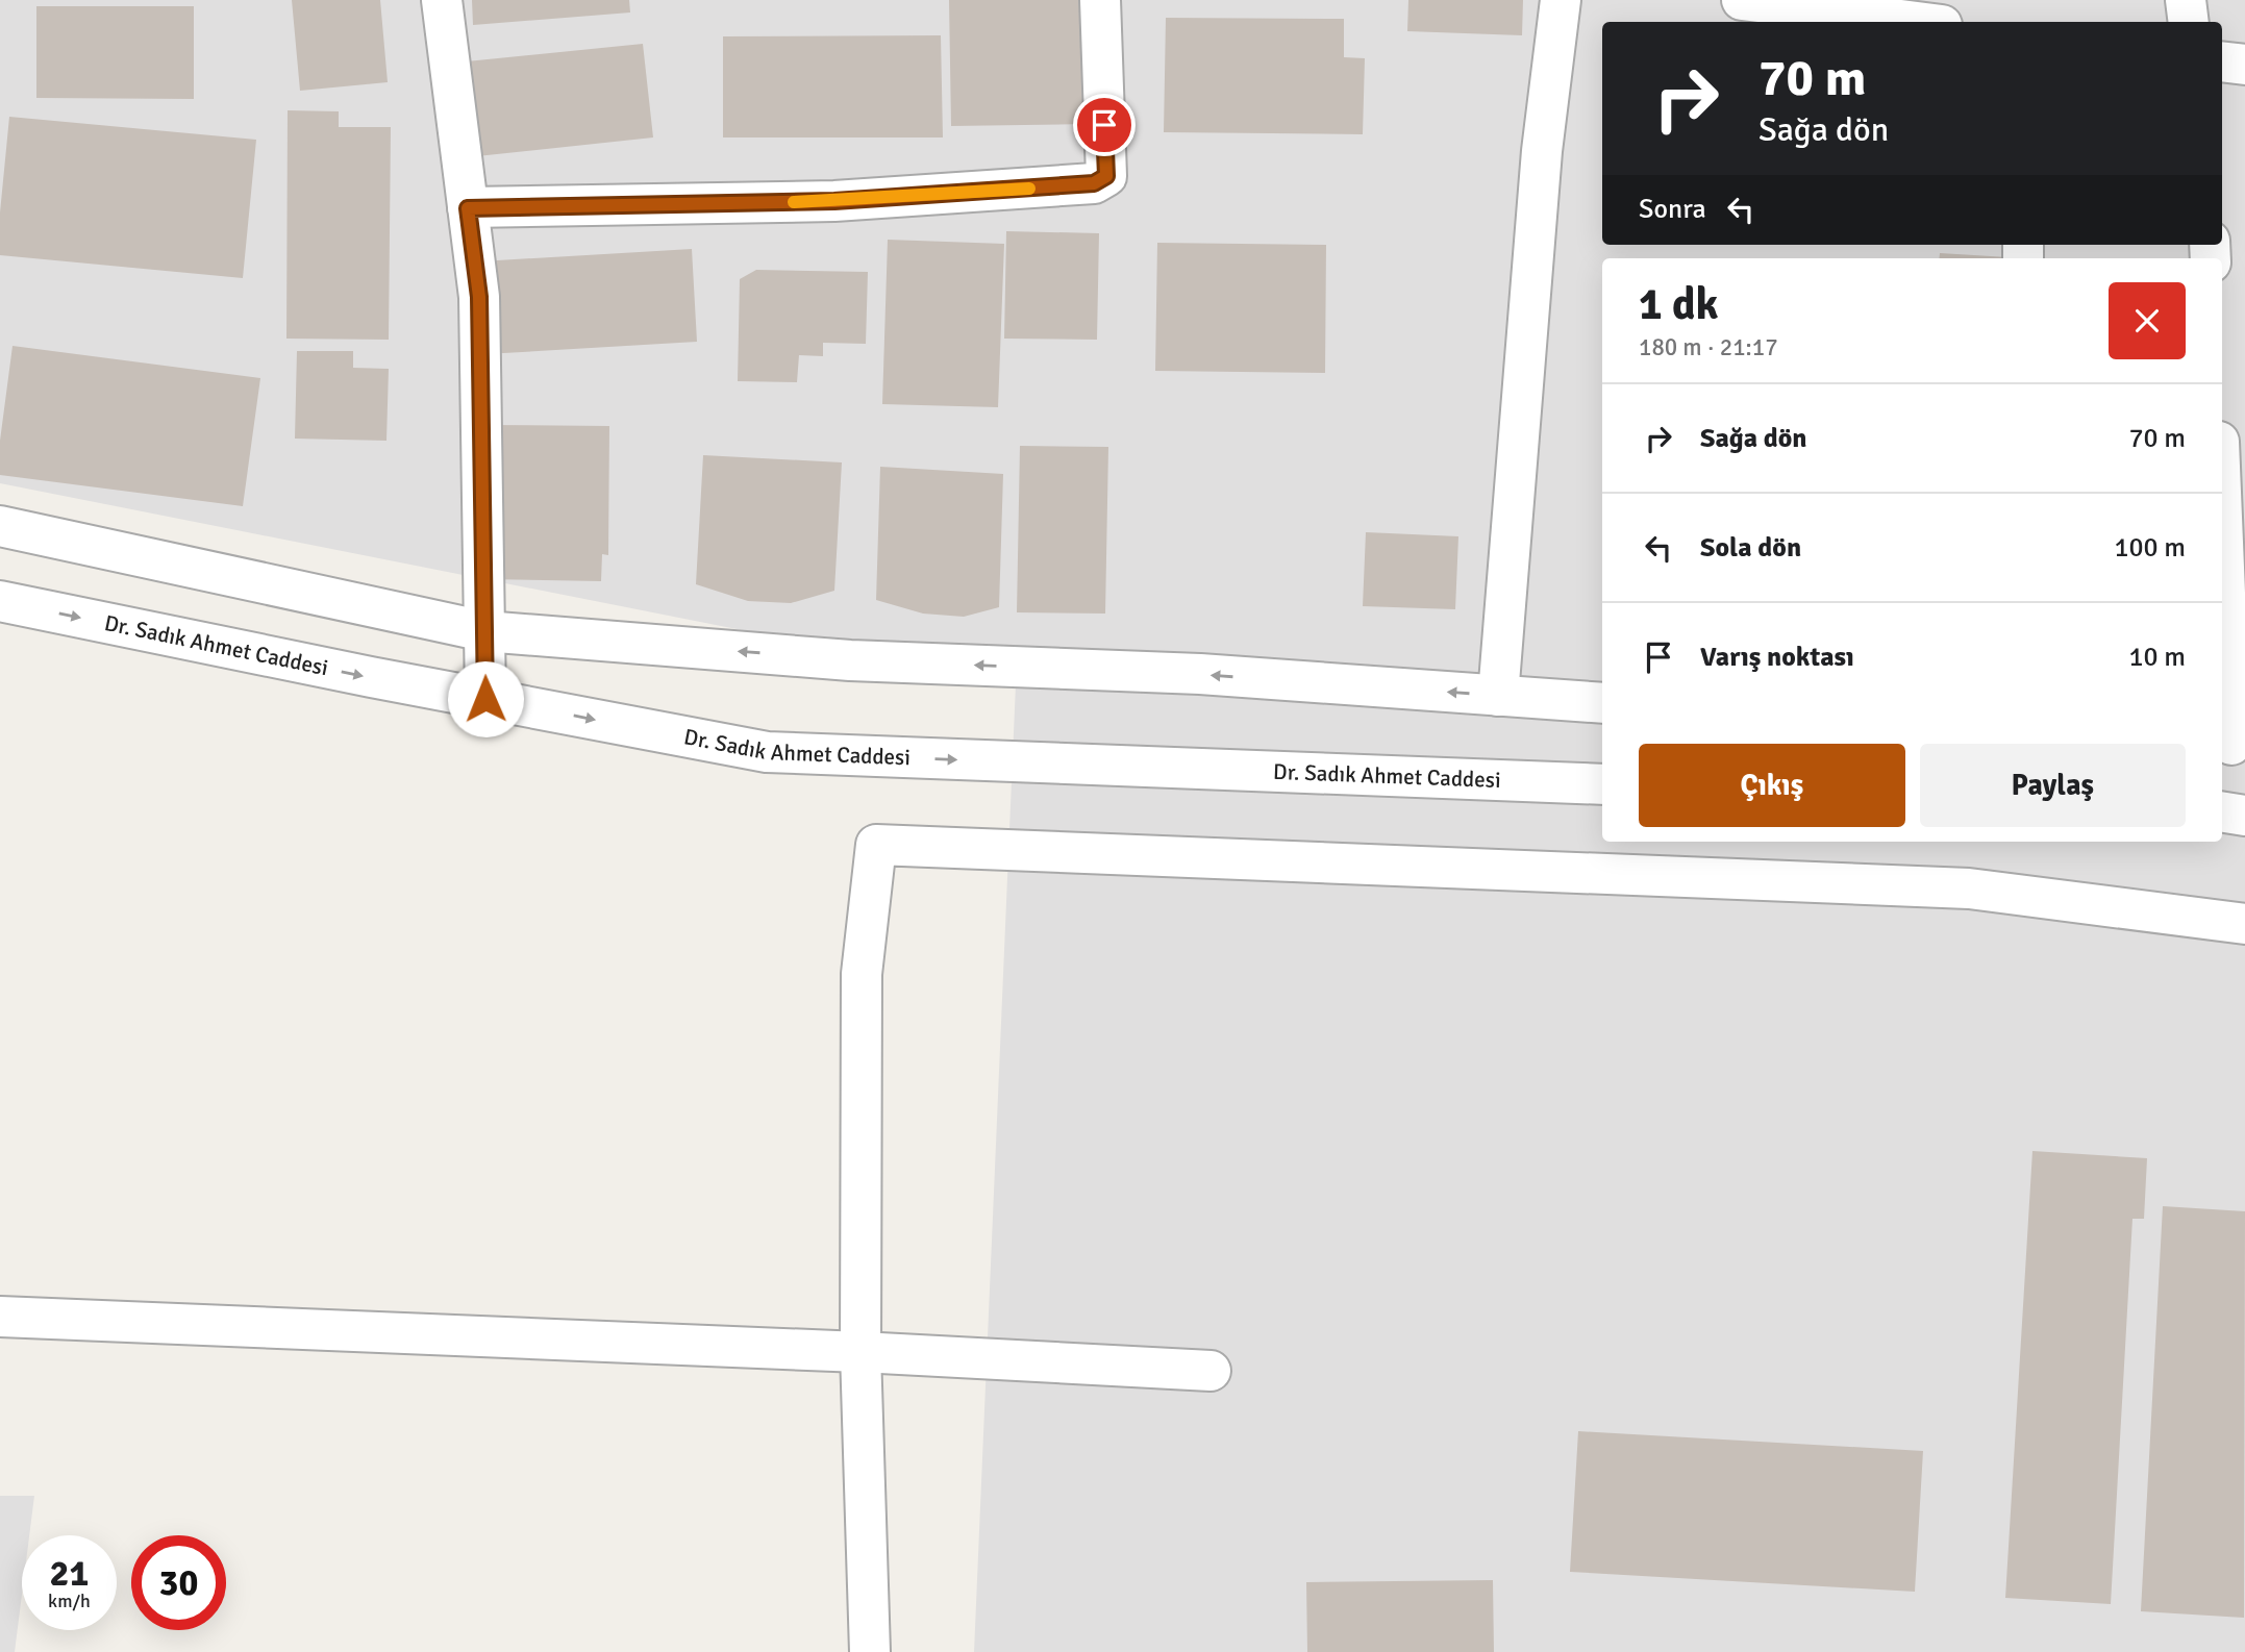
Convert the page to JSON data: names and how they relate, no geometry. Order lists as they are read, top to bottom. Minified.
{"streets":{"street":["Dr. Sadık Ahmet Caddesi"]},"page":{"turn":["70 m","Sağa dön"],"then":"Sonra","heading":["1 dk","180 m · 21:17"],"list":[{"name":"Sağa dön","value":"70 m"},{"name":"Sola dön","value":"100 m"},{"name":"Varış noktası","value":"10 m"}],"buttons":["Çıkış","Paylaş"],"speed":"21 km/h","limit":"30"}}
